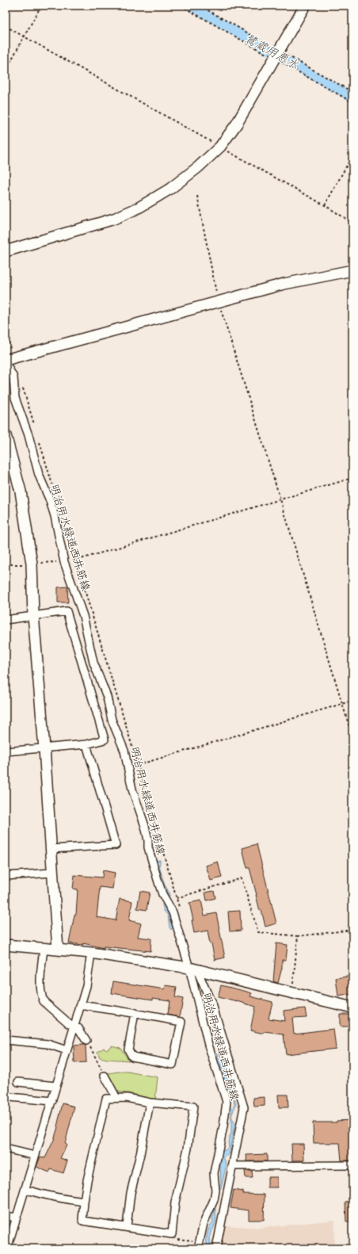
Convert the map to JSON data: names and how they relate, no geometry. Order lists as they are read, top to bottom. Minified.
{"streets":{"street":["明治用水緑道西井筋線"]},"water":["鷺蔵用悪水"]}
